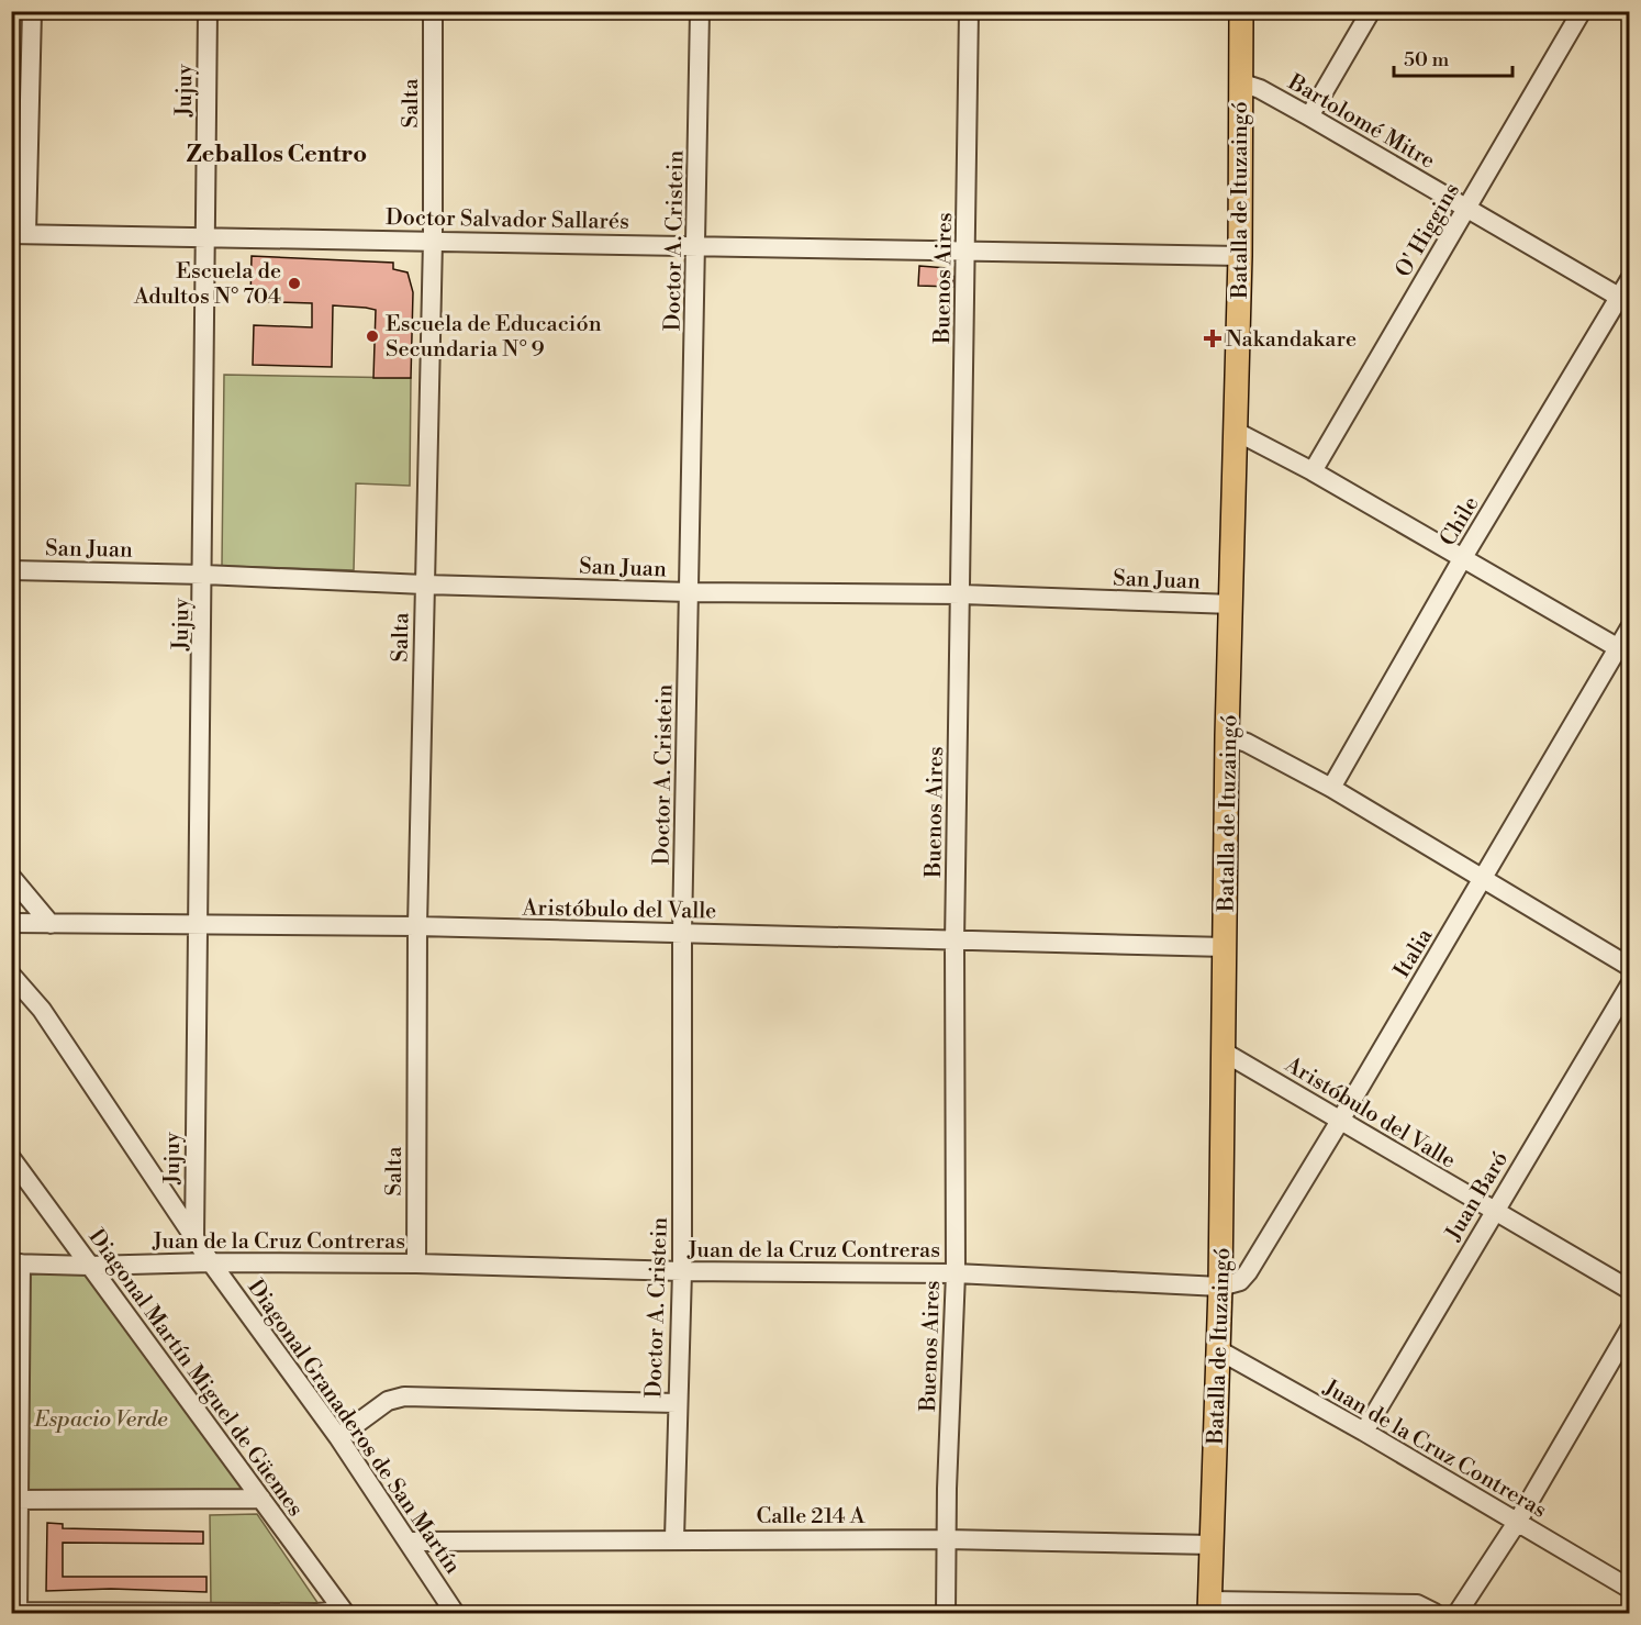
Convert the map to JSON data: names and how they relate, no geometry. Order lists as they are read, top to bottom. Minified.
{"streets":{"main road":["Batalla de Ituzaingó"],"street":["Jujuy","Salta","Bartolomé Mitre","Doctor Salvador Sallarés","O' Higgins","Doctor A. Cristein","Buenos Aires","Chile","San Juan","Aristóbulo del Valle","Italia","Juan Baró","Juan de la Cruz Contreras","Diagonal Martín Miguel de Güemes","Diagonal Granaderos de San Martín","Calle 214 A"]},"crossings":[["Jujuy","Doctor Salvador Sallarés"],["Jujuy","San Juan"],["Jujuy","Aristóbulo del Valle"],["Jujuy","Diagonal Granaderos de San Martín"],["Salta","Doctor Salvador Sallarés"],["Salta","San Juan"],["Salta","Aristóbulo del Valle"],["Salta","Juan de la Cruz Contreras"],["Bartolomé Mitre","Batalla de Ituzaingó"],["Bartolomé Mitre","O' Higgins"],["Bartolomé Mitre","Chile"],["Batalla de Ituzaingó","Doctor Salvador Sallarés"],["Batalla de Ituzaingó","San Juan"],["Batalla de Ituzaingó","Aristóbulo del Valle"],["Batalla de Ituzaingó","Italia"],["Batalla de Ituzaingó","Juan de la Cruz Contreras"],["Batalla de Ituzaingó","Calle 214 A"],["Doctor Salvador Sallarés","Doctor A. Cristein"],["Doctor Salvador Sallarés","Buenos Aires"],["Doctor A. Cristein","San Juan"],["Doctor A. Cristein","Aristóbulo del Valle"],["Doctor A. Cristein","Juan de la Cruz Contreras"],["Doctor A. Cristein","Calle 214 A"],["Buenos Aires","San Juan"],["Buenos Aires","Aristóbulo del Valle"],["Buenos Aires","Juan de la Cruz Contreras"],["Buenos Aires","Calle 214 A"],["Aristóbulo del Valle","Italia"],["Aristóbulo del Valle","Juan Baró"],["Italia","Juan de la Cruz Contreras"],["Juan Baró","Juan de la Cruz Contreras"],["Juan de la Cruz Contreras","Diagonal Martín Miguel de Güemes"],["Juan de la Cruz Contreras","Diagonal Granaderos de San Martín"],["Diagonal Granaderos de San Martín","Calle 214 A"]],"districts":["Zeballos Centro"],"parks":["Espacio Verde"],"places":{"other":["Escuela de Adultos N° 704","Escuela de Educación Secundaria N° 9"],"health":["Nakandakare"]},"scale_bar":"50 m"}
